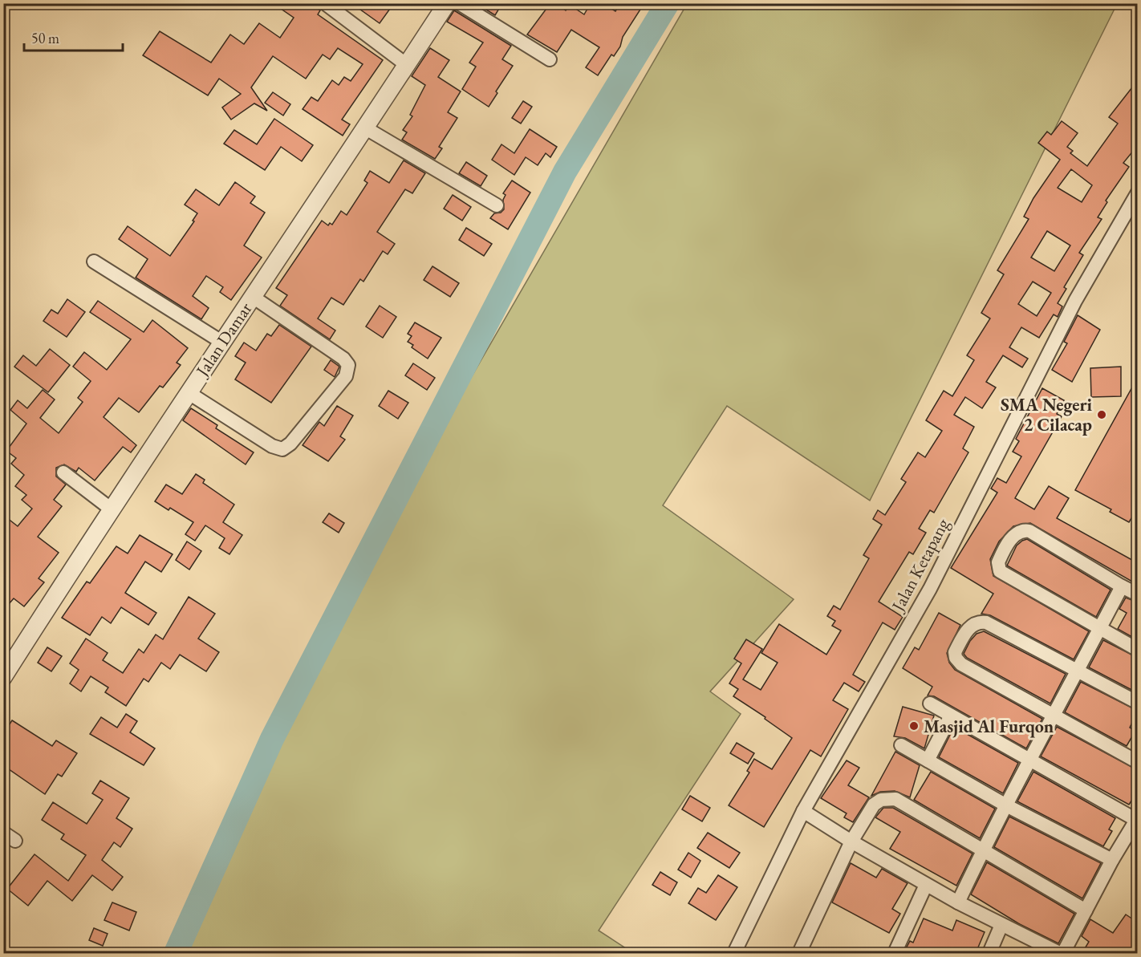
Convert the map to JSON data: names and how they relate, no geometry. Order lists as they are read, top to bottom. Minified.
{"streets":{"street":["Jalan Damar","Jalan Ketapang"]},"places":["SMA Negeri 2 Cilacap","Masjid Al Furqon"],"scale_bar":"50 m"}
